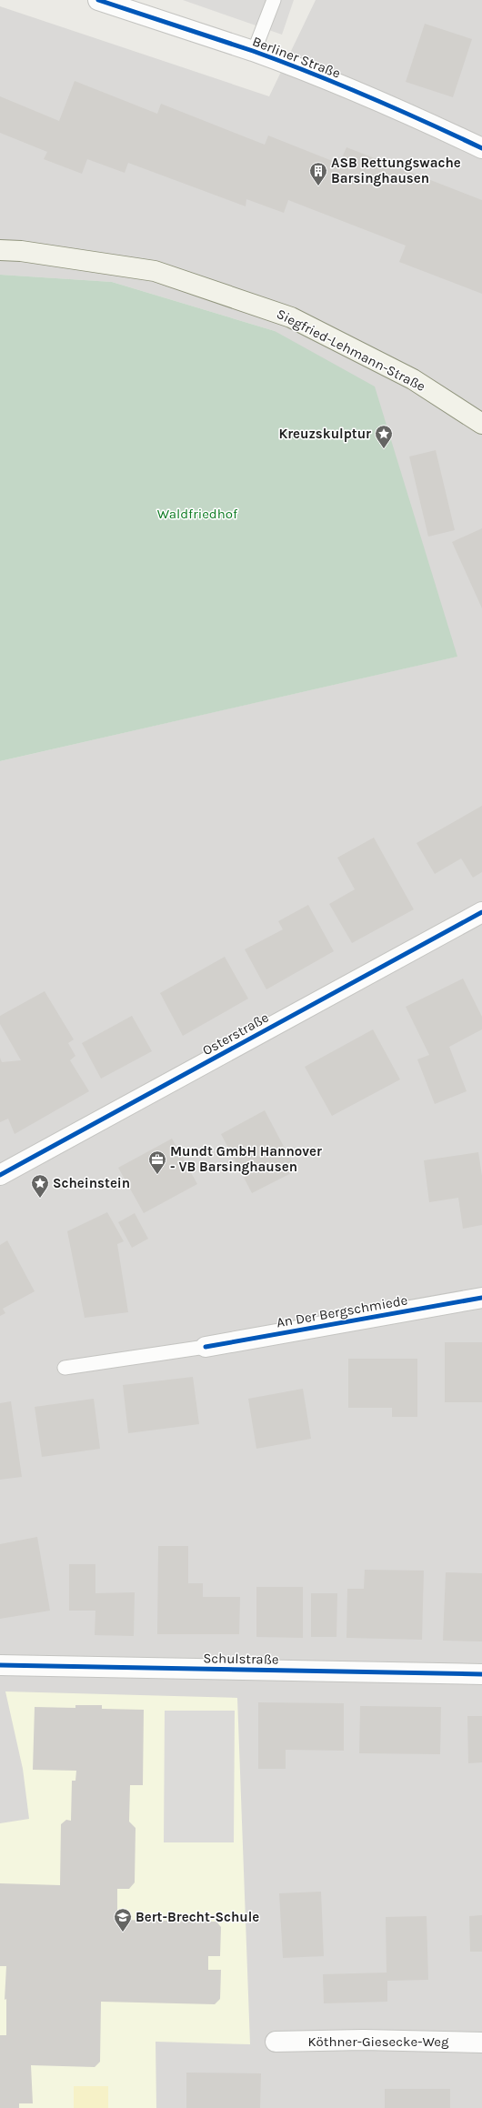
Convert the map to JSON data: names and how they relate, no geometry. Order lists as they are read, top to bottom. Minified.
{"streets":{"main road":["Siegfried-Lehmann-Straße"],"street":["Berliner Straße","Osterstraße","An Der Bergschmiede","Schulstraße","Köthner-Giesecke-Weg"]},"parks":["Waldfriedhof"],"places":{"building":["ASB Rettungswache Barsinghausen"],"place":["Kreuzskulptur","Scheinstein"],"office":["Mundt GmbH Hannover - VB Barsinghausen"],"school or university":["Bert-Brecht-Schule"]}}
